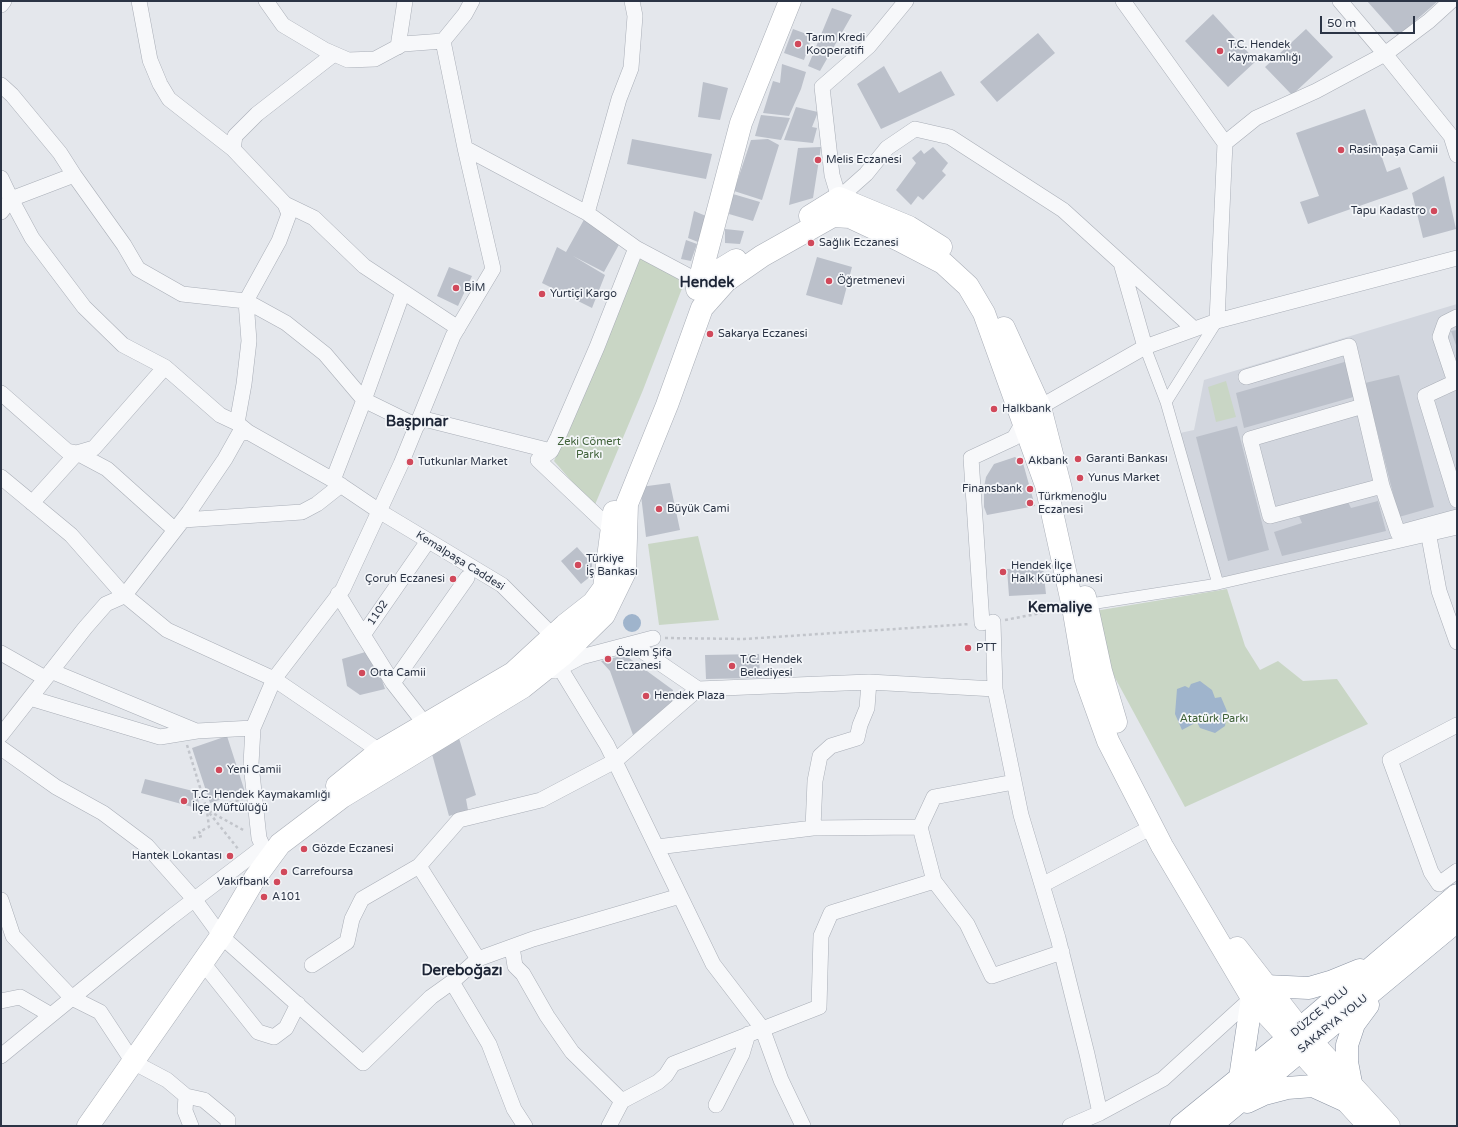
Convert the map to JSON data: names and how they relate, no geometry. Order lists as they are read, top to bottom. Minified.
{"streets":{"main road":["DÜZCE YOLU","SAKARYA YOLU"],"street":["Kemalpaşa Caddesi","1102"]},"crossings":[["Kemalpaşa Caddesi","1102"],["DÜZCE YOLU","SAKARYA YOLU"]],"districts":["Hendek","Başpınar","Kemaliye","Dereboğazı"],"parks":["Zeki Cömert Parkı","Atatürk Parkı"],"places":["Tarım Kredi Kooperatifi","T.C. Hendek Kaymakamlığı","Rasimpaşa Camii","Melis Eczanesi","Tapu Kadastro","Sağlık Eczanesi","Öğretmenevi","BİM","Yurtiçi Kargo","Sakarya Eczanesi","Halkbank","Garanti Bankası","Akbank","Tutkunlar Market","Yunus Market","Finansbank","Türkmenoğlu Eczanesi","Büyük Cami","Türkiye İş Bankası","Hendek İlçe Halk Kütüphanesi","Çoruh Eczanesi","PTT","Özlem Şifa Eczanesi","T.C. Hendek Belediyesi","Orta Camii","Hendek Plaza","Yeni Camii","T.C. Hendek Kaymakamlığı İlçe Müftülüğü","Gözde Eczanesi","Hantek Lokantası","Carrefoursa","Vakıfbank","A101"],"scale_bar":"50 m"}
